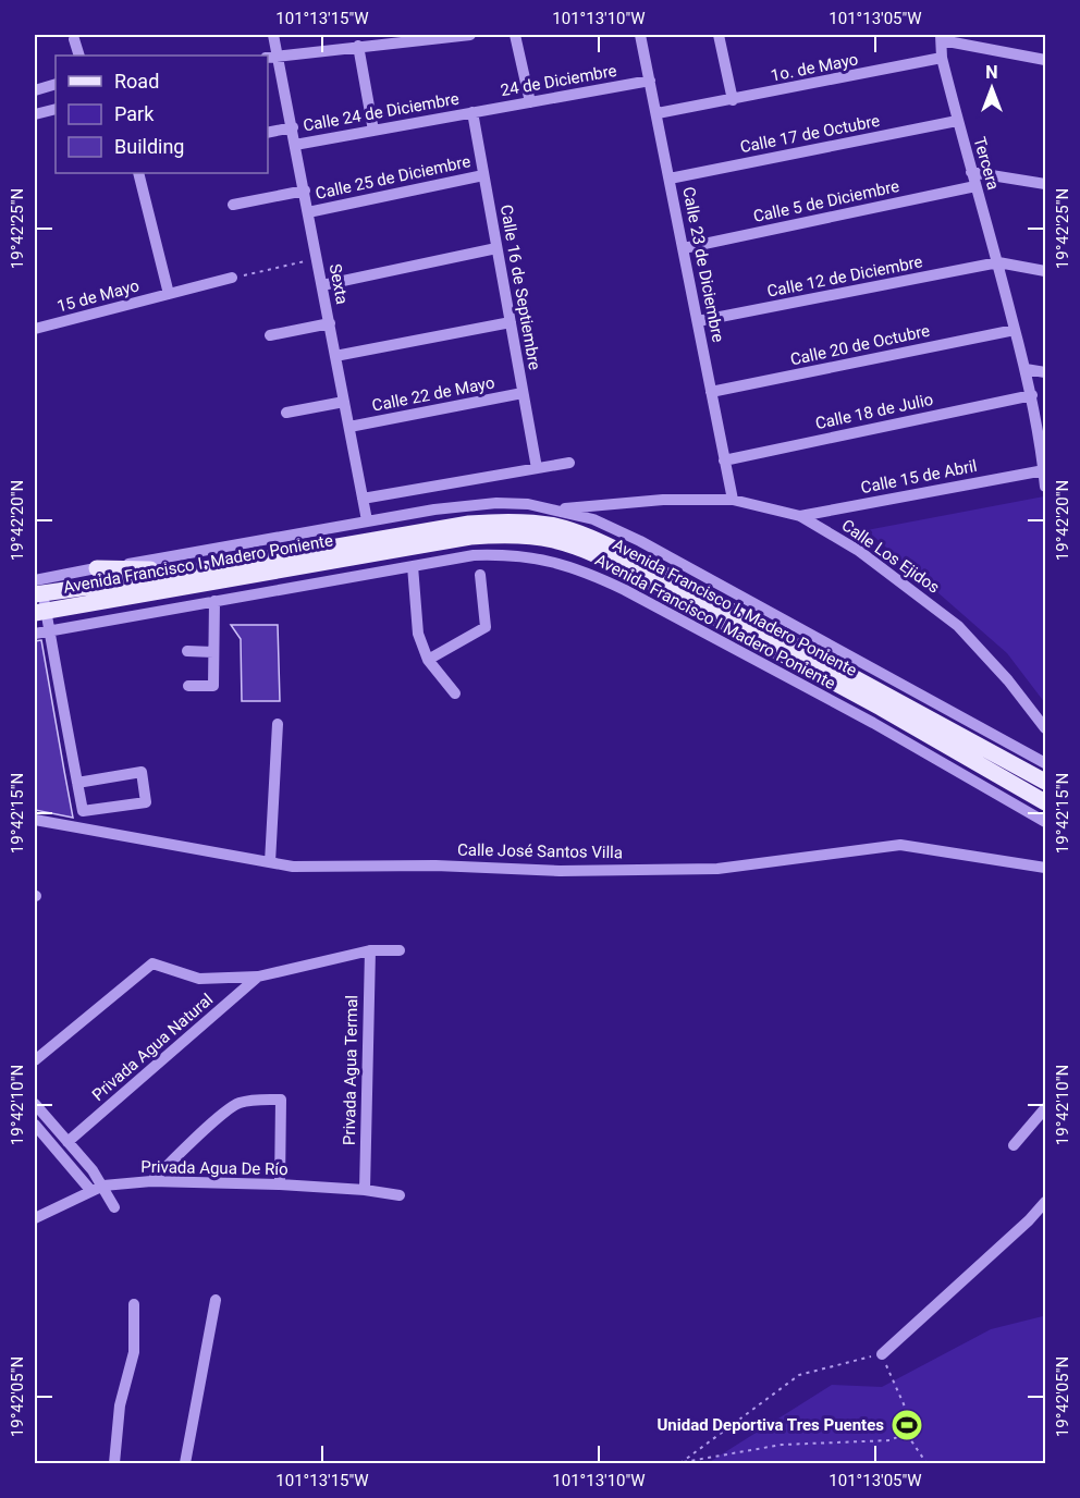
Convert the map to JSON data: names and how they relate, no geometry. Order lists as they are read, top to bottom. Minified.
{"streets":{"main road":["Avenida Francisco I. Madero Poniente"],"street":["1o. de Mayo","24 de Diciembre","Calle 24 de Diciembre","Calle 17 de Octubre","Tercera","Calle 25 de Diciembre","Calle 5 de Diciembre","Calle 23 de Diciembre","Calle 12 de Diciembre","Sexta","Calle 16 de Septiembre","15 de Mayo","Calle 20 de Octubre","Calle 22 de Mayo","Calle 18 de Julio","Calle 15 de Abril","Calle Los Ejidos","Avenida Francisco I Madero Poniente","Calle José Santos Villa","Privada Agua Natural","Privada Agua Termal","Privada Agua De Río"]},"crossings":[["1o. de Mayo","Tercera"],["1o. de Mayo","Calle 23 de Diciembre"],["24 de Diciembre","Calle 24 de Diciembre"],["24 de Diciembre","Calle 23 de Diciembre"],["24 de Diciembre","Calle 16 de Septiembre"],["Calle 24 de Diciembre","Sexta"],["Calle 24 de Diciembre","Calle 16 de Septiembre"],["Calle 17 de Octubre","Tercera"],["Calle 17 de Octubre","Calle 23 de Diciembre"],["Tercera","Calle 5 de Diciembre"],["Tercera","Calle 12 de Diciembre"],["Tercera","Calle 20 de Octubre"],["Tercera","Calle 18 de Julio"],["Tercera","Calle 15 de Abril"],["Calle 25 de Diciembre","Sexta"],["Calle 25 de Diciembre","Calle 16 de Septiembre"],["Calle 5 de Diciembre","Calle 23 de Diciembre"],["Calle 23 de Diciembre","Calle 12 de Diciembre"],["Calle 23 de Diciembre","Calle 20 de Octubre"],["Calle 23 de Diciembre","Calle 18 de Julio"],["Calle 23 de Diciembre","Calle Los Ejidos"],["Sexta","Calle 22 de Mayo"],["Sexta","Avenida Francisco I. Madero Poniente"],["Calle 16 de Septiembre","Calle 22 de Mayo"],["Calle 15 de Abril","Calle Los Ejidos"],["Calle Los Ejidos","Avenida Francisco I. Madero Poniente"],["Privada Agua Termal","Privada Agua De Río"]],"places":{"sports":["Unidad Deportiva Tres Puentes"]},"legend":["Road","Park","Building"],"north":"top","coordinates":["101°13'15\"W","101°13'10\"W","101°13'05\"W","19°42'25\"N","19°42'20\"N","19°42'15\"N","19°42'10\"N","19°42'05\"N"]}
